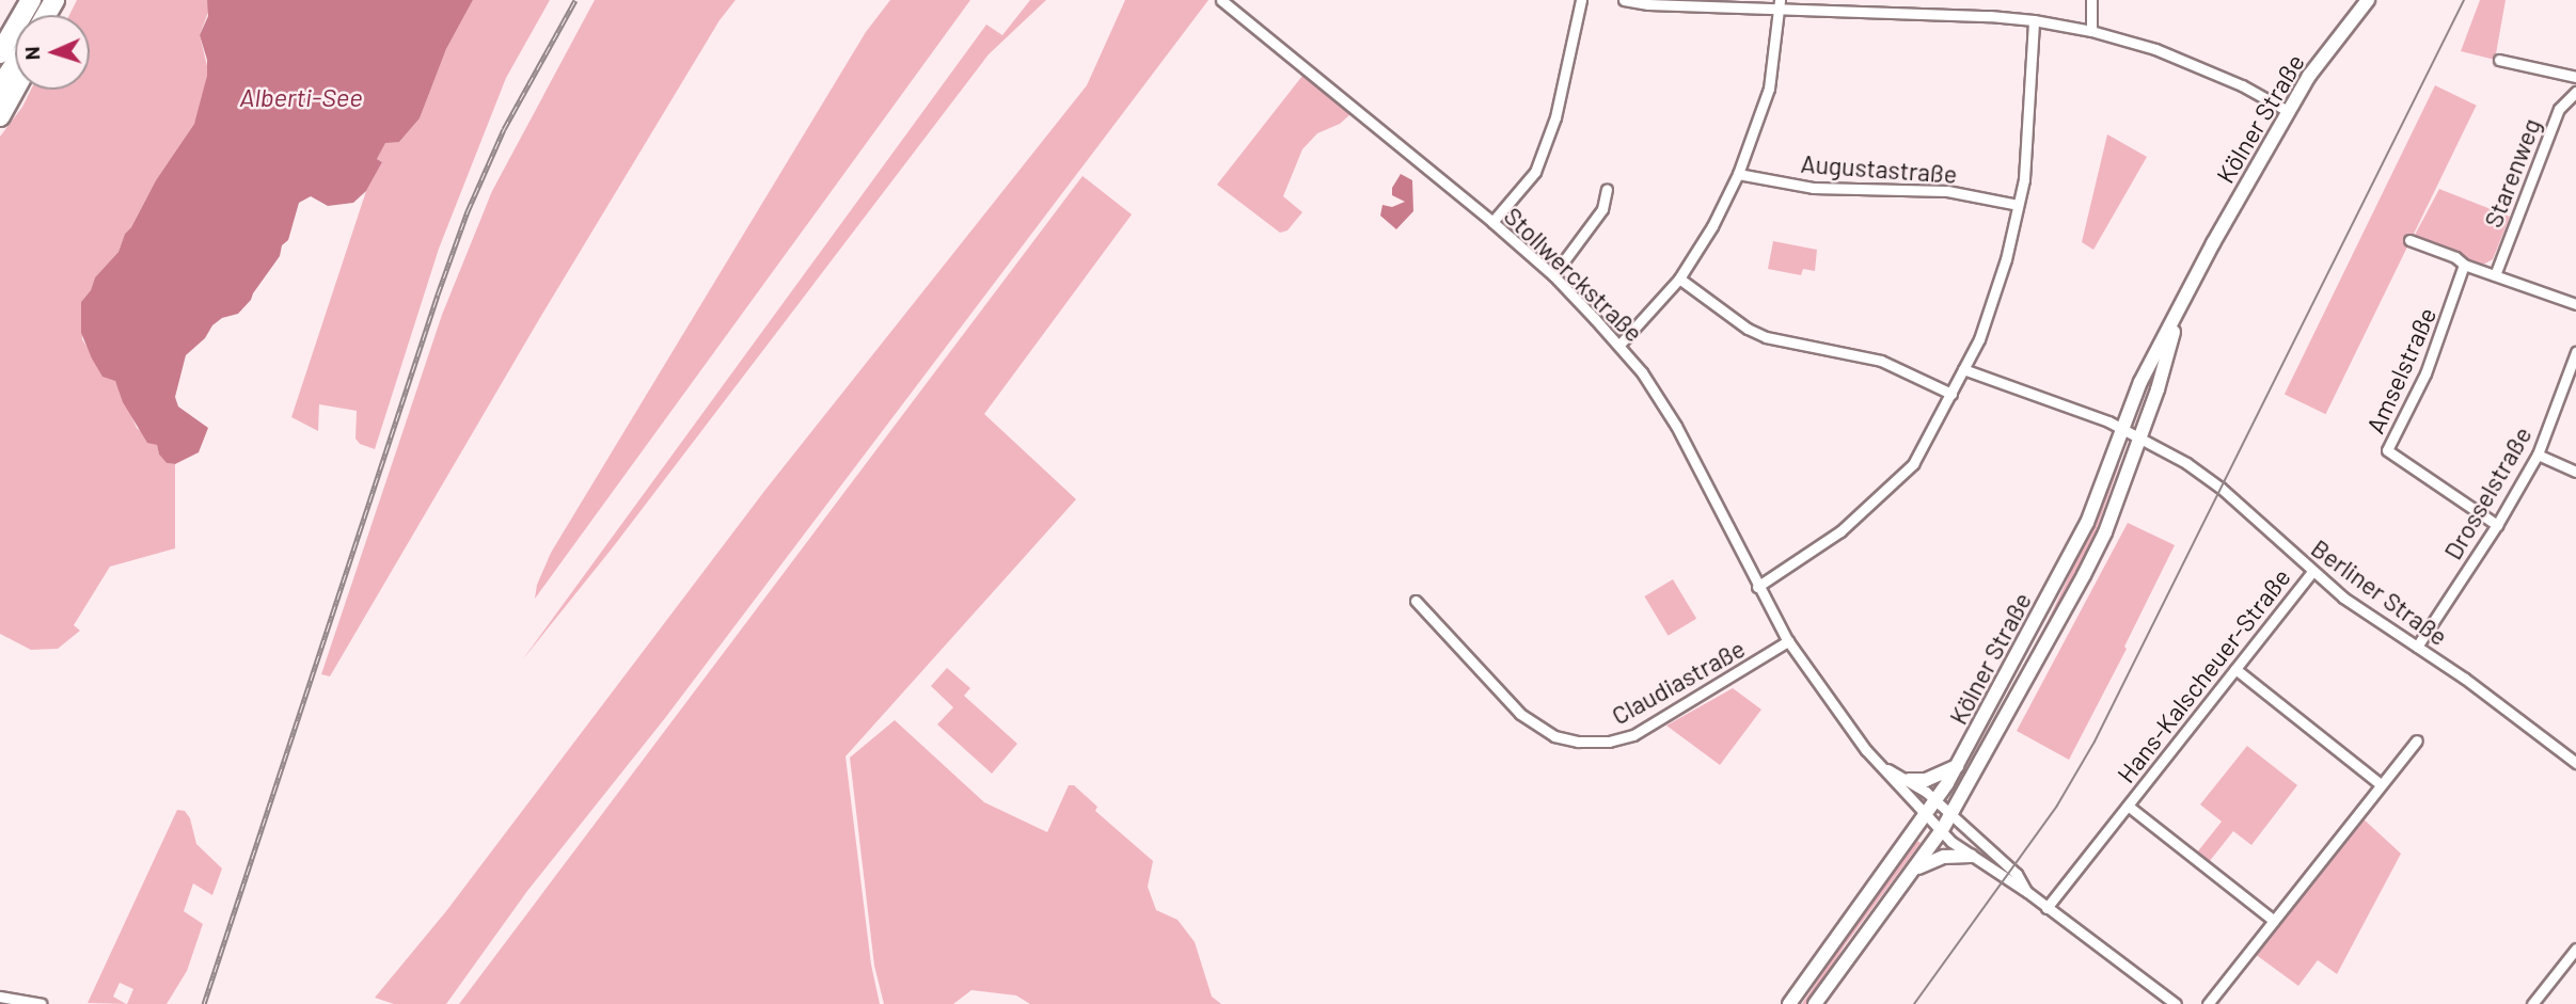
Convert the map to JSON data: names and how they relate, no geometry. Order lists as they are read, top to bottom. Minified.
{"streets":{"main road":["Kölner Straße"],"street":["Augustastraße","Starenweg","Stollwerckstraße","Amselstraße","Drosselstraße","Berliner Straße","Hans-Kalscheuer-Straße","Claudiastraße"]},"crossings":[["Kölner Straße","Stollwerckstraße"],["Kölner Straße","Berliner Straße"],["Stollwerckstraße","Claudiastraße"],["Amselstraße","Drosselstraße"],["Drosselstraße","Berliner Straße"],["Berliner Straße","Hans-Kalscheuer-Straße"]],"water":["Alberti-See"],"north":"left"}
